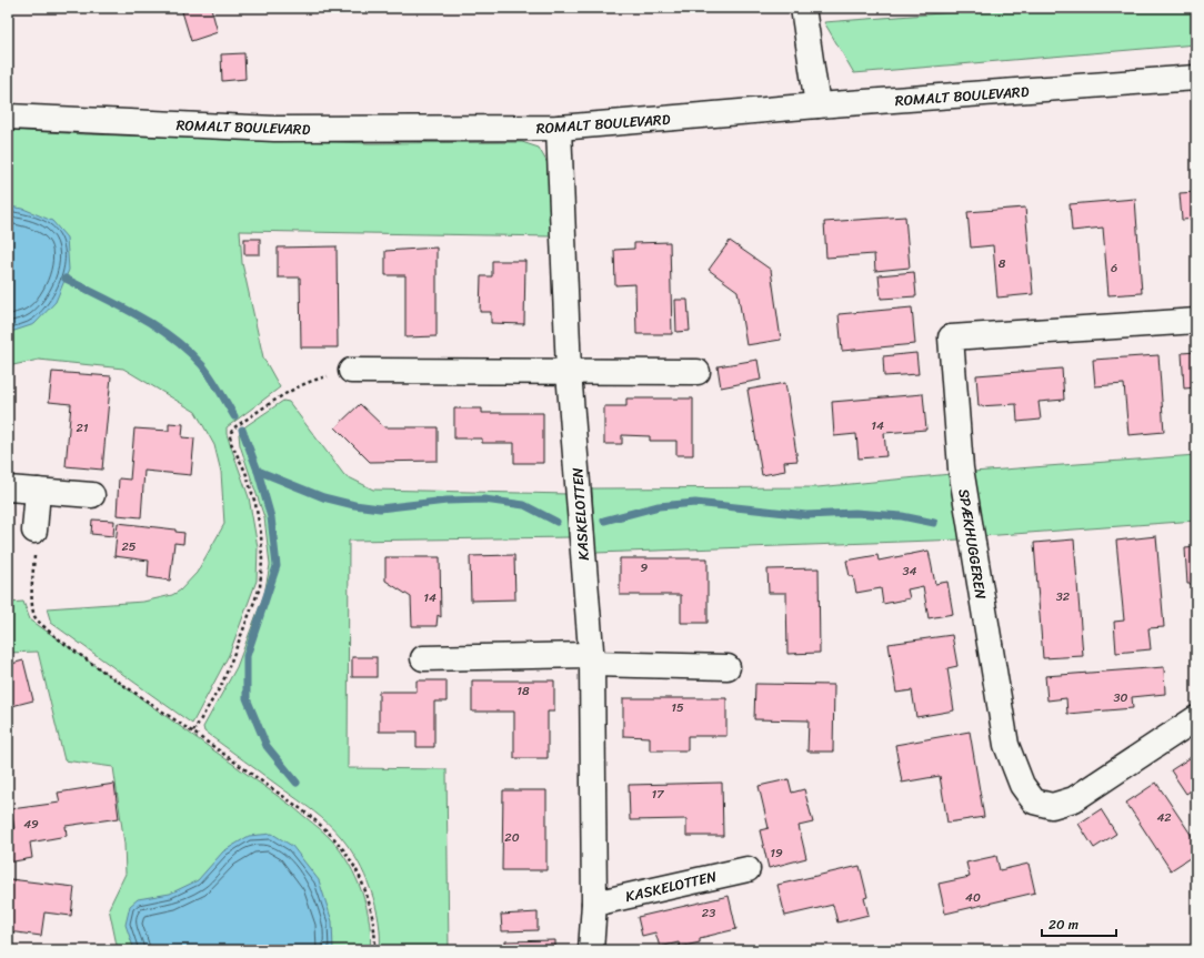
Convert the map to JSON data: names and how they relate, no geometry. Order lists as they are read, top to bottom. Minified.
{"streets":{"street":["ROMALT BOULEVARD","KASKELOTTEN","SPÆKHUGGEREN"]},"crossings":[["ROMALT BOULEVARD","KASKELOTTEN"]],"house_numbers":["8","6","14","21","25","9","34","32","14","18","30","15","17","42","49","20","19","40","23"],"scale_bar":"20 m"}
